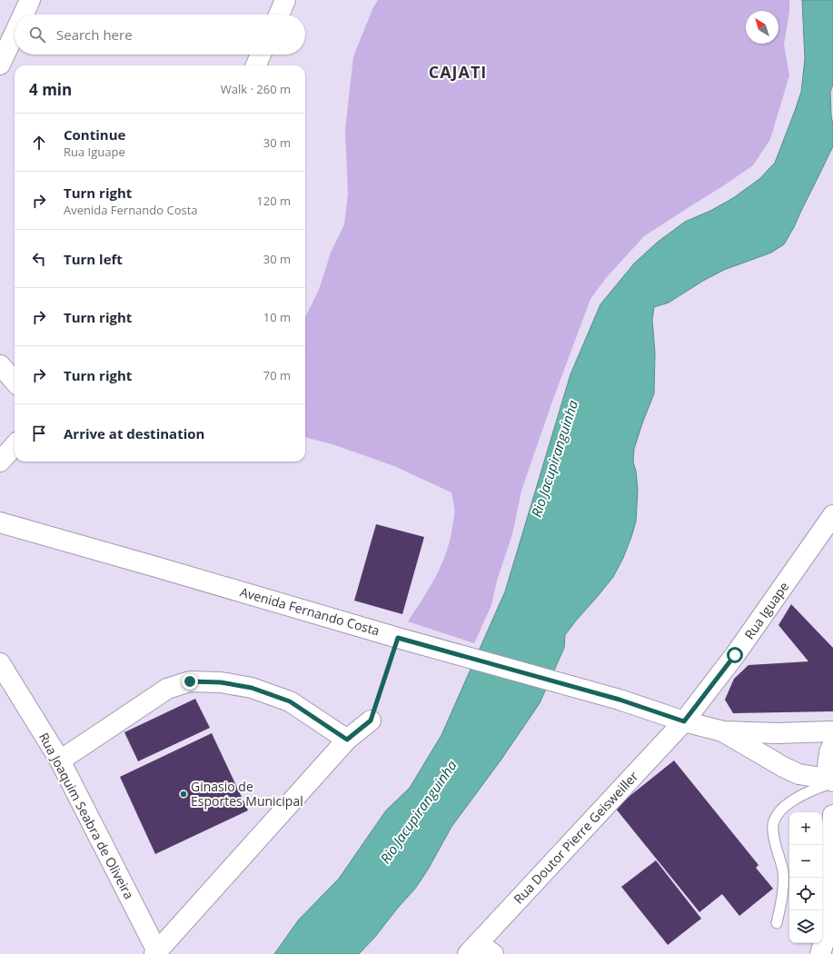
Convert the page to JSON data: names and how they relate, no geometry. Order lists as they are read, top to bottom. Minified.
{"streets":{"street":["Rua Iguape","Avenida Fernando Costa","Rua Joaquim Seabra de Oliveira","Rua Doutor Pierre Geisweiller"]},"crossings":[["Rua Iguape","Avenida Fernando Costa"],["Rua Iguape","Rua Doutor Pierre Geisweiller"],["Avenida Fernando Costa","Rua Doutor Pierre Geisweiller"]],"districts":["CAJATI"],"water":["Rio Jacupiranguinha"],"places":["Ginasio de Esportes Municipal"],"north":"top left","page":{"search":"Search here","heading":["4 min","Walk · 260 m"],"list":[["Continue","Rua Iguape","30 m"],["Turn right","Avenida Fernando Costa","120 m"],["Turn left","30 m"],["Turn right","10 m"],["Turn right","70 m"],"Arrive at destination"],"map_buttons":["+","−"]}}
